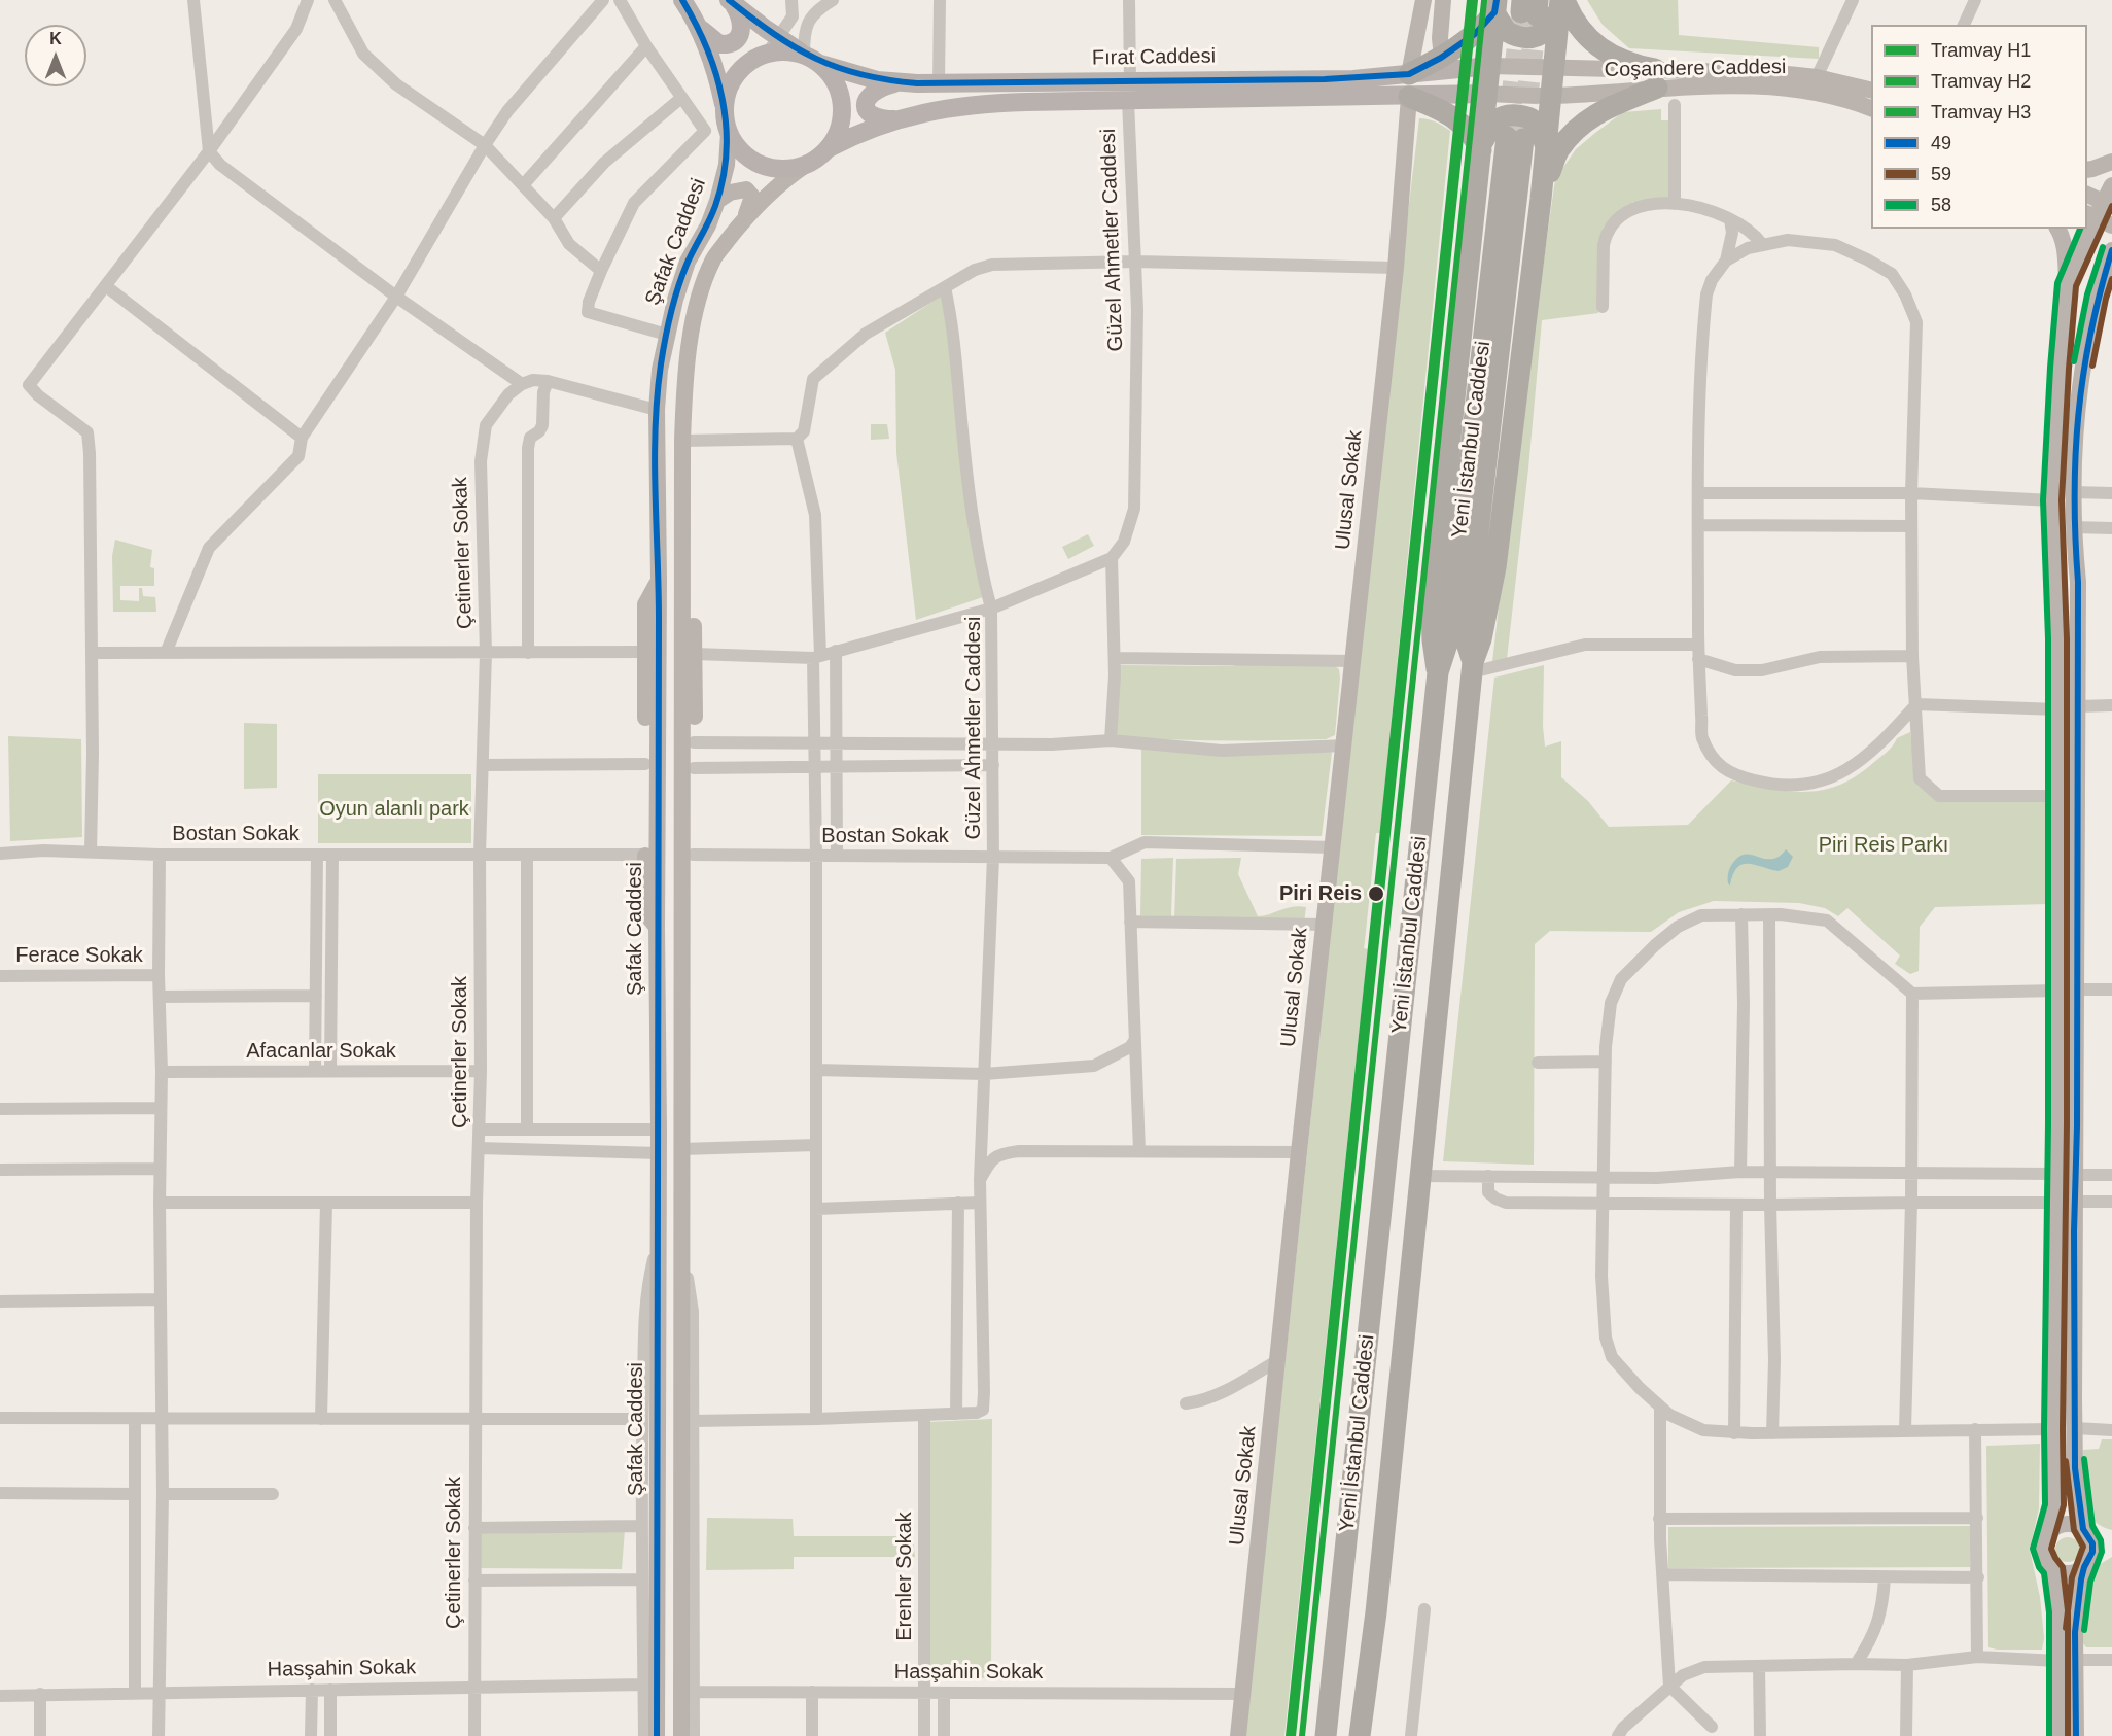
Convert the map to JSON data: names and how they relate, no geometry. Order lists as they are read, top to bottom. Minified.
{"streets":{"highway":["Yeni İstanbul Caddesi"],"main road":["Fırat Caddesi","Coşandere Caddesi","Şafak Caddesi","Ulusal Sokak"],"street":["Güzel Ahmetler Caddesi","Çetinerler Sokak","Bostan Sokak","Ferace Sokak","Afacanlar Sokak","Erenler Sokak","Hasşahin Sokak"]},"crossings":[["Fırat Caddesi","Şafak Caddesi"],["Güzel Ahmetler Caddesi","Bostan Sokak"],["Ulusal Sokak","Bostan Sokak"],["Ulusal Sokak","Hasşahin Sokak"],["Çetinerler Sokak","Bostan Sokak"],["Çetinerler Sokak","Afacanlar Sokak"],["Çetinerler Sokak","Hasşahin Sokak"],["Erenler Sokak","Hasşahin Sokak"]],"parks":["Oyun alanlı park","Piri Reis Parkı"],"places":["Piri Reis"],"lines":["tram line H1","tram line H2","transit line 49","tram line H3","transit line 59","transit line 58"],"legend":["Tramvay H1","Tramvay H2","Tramvay H3","49","59","58"],"north":"top"}
